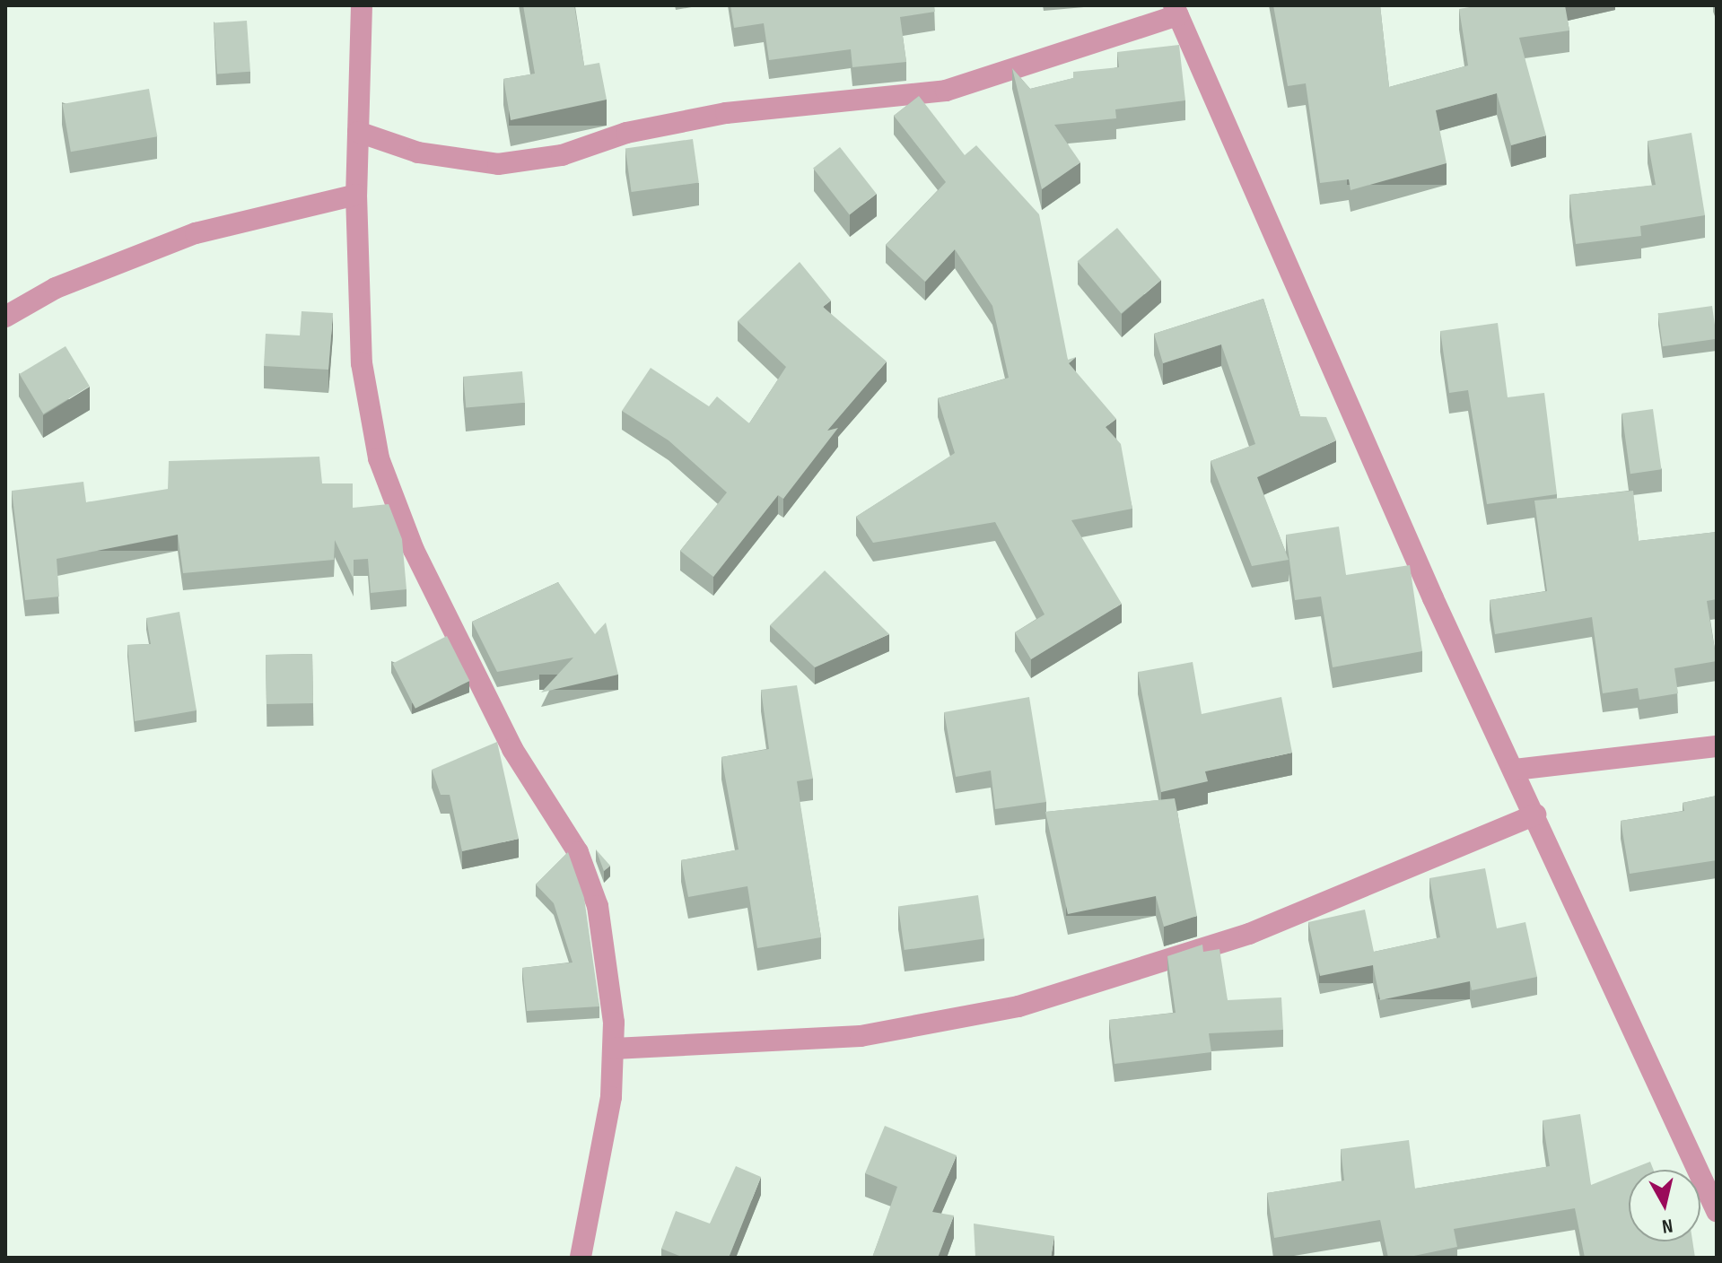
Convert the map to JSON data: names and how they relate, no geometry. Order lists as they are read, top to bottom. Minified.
{"north":"bottom"}
